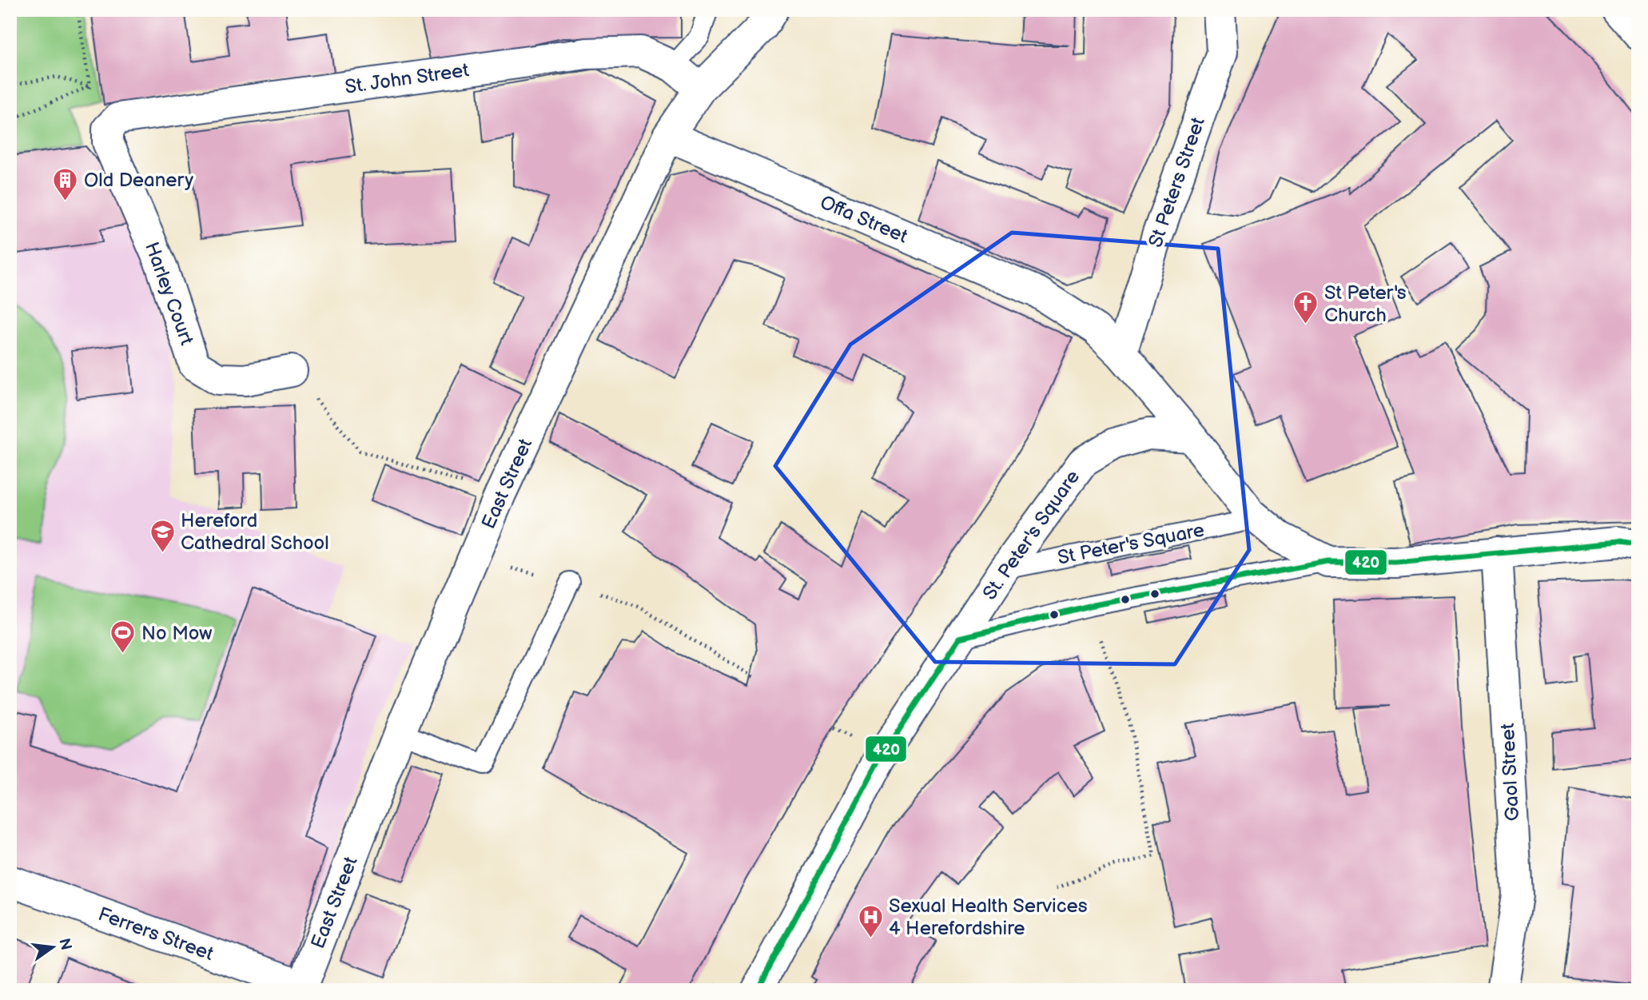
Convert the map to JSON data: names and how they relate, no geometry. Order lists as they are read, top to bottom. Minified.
{"streets":{"street":["St. John Street","St Peters Street","Offa Street","Harley Court","East Street","St. Peter's Square","Gaol Street","Ferrers Street"],"lane":["St Peter's Square"]},"crossings":[["St. John Street","Harley Court"],["St. John Street","East Street"],["St Peters Street","Offa Street"],["Offa Street","East Street"],["East Street","Ferrers Street"],["St. Peter's Square","St Peter's Square"]],"places":{"building":["Old Deanery"],"church":["St Peter's Church"],"school or university":["Hereford Cathedral School"],"sports":["No Mow"],"hospital":["Sexual Health Services 4 Herefordshire"]},"lines":["transit line 420"],"north":"right"}
